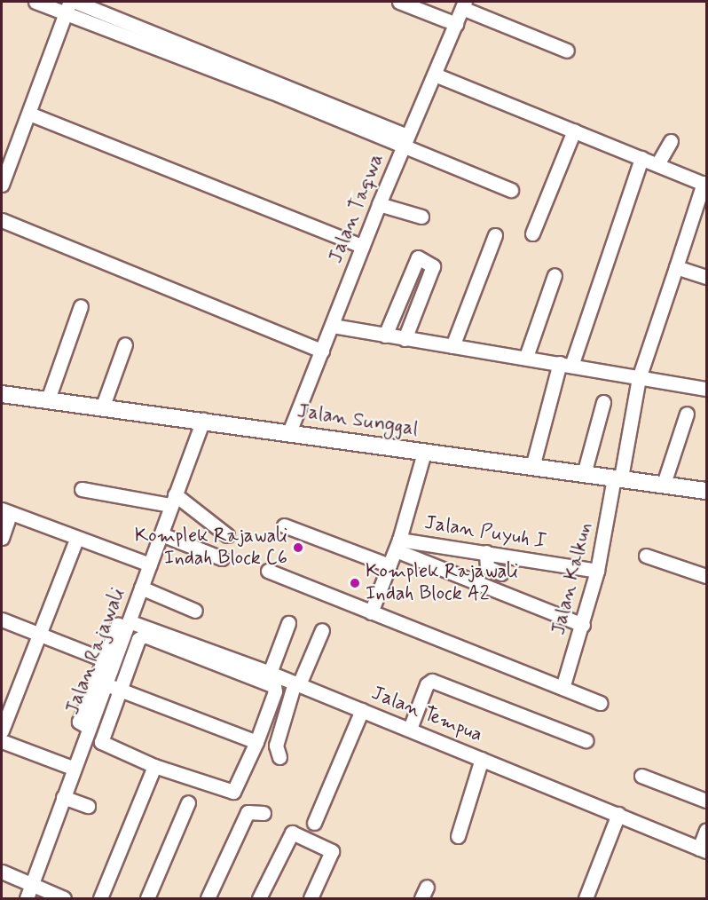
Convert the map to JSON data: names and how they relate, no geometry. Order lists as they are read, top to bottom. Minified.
{"streets":{"main road":["Jalan Sunggal"],"street":["Jalan Taqwa","Jalan Puyuh I","Jalan Kalkun","Jalan Rajawali","Jalan Tempua"]},"crossings":[["Jalan Taqwa","Jalan Sunggal"],["Jalan Sunggal","Jalan Kalkun"],["Jalan Sunggal","Jalan Rajawali"],["Jalan Puyuh I","Jalan Kalkun"],["Jalan Rajawali","Jalan Tempua"]],"places":["Komplek Rajawali Indah Block C6","Komplek Rajawali Indah Block A2"]}
